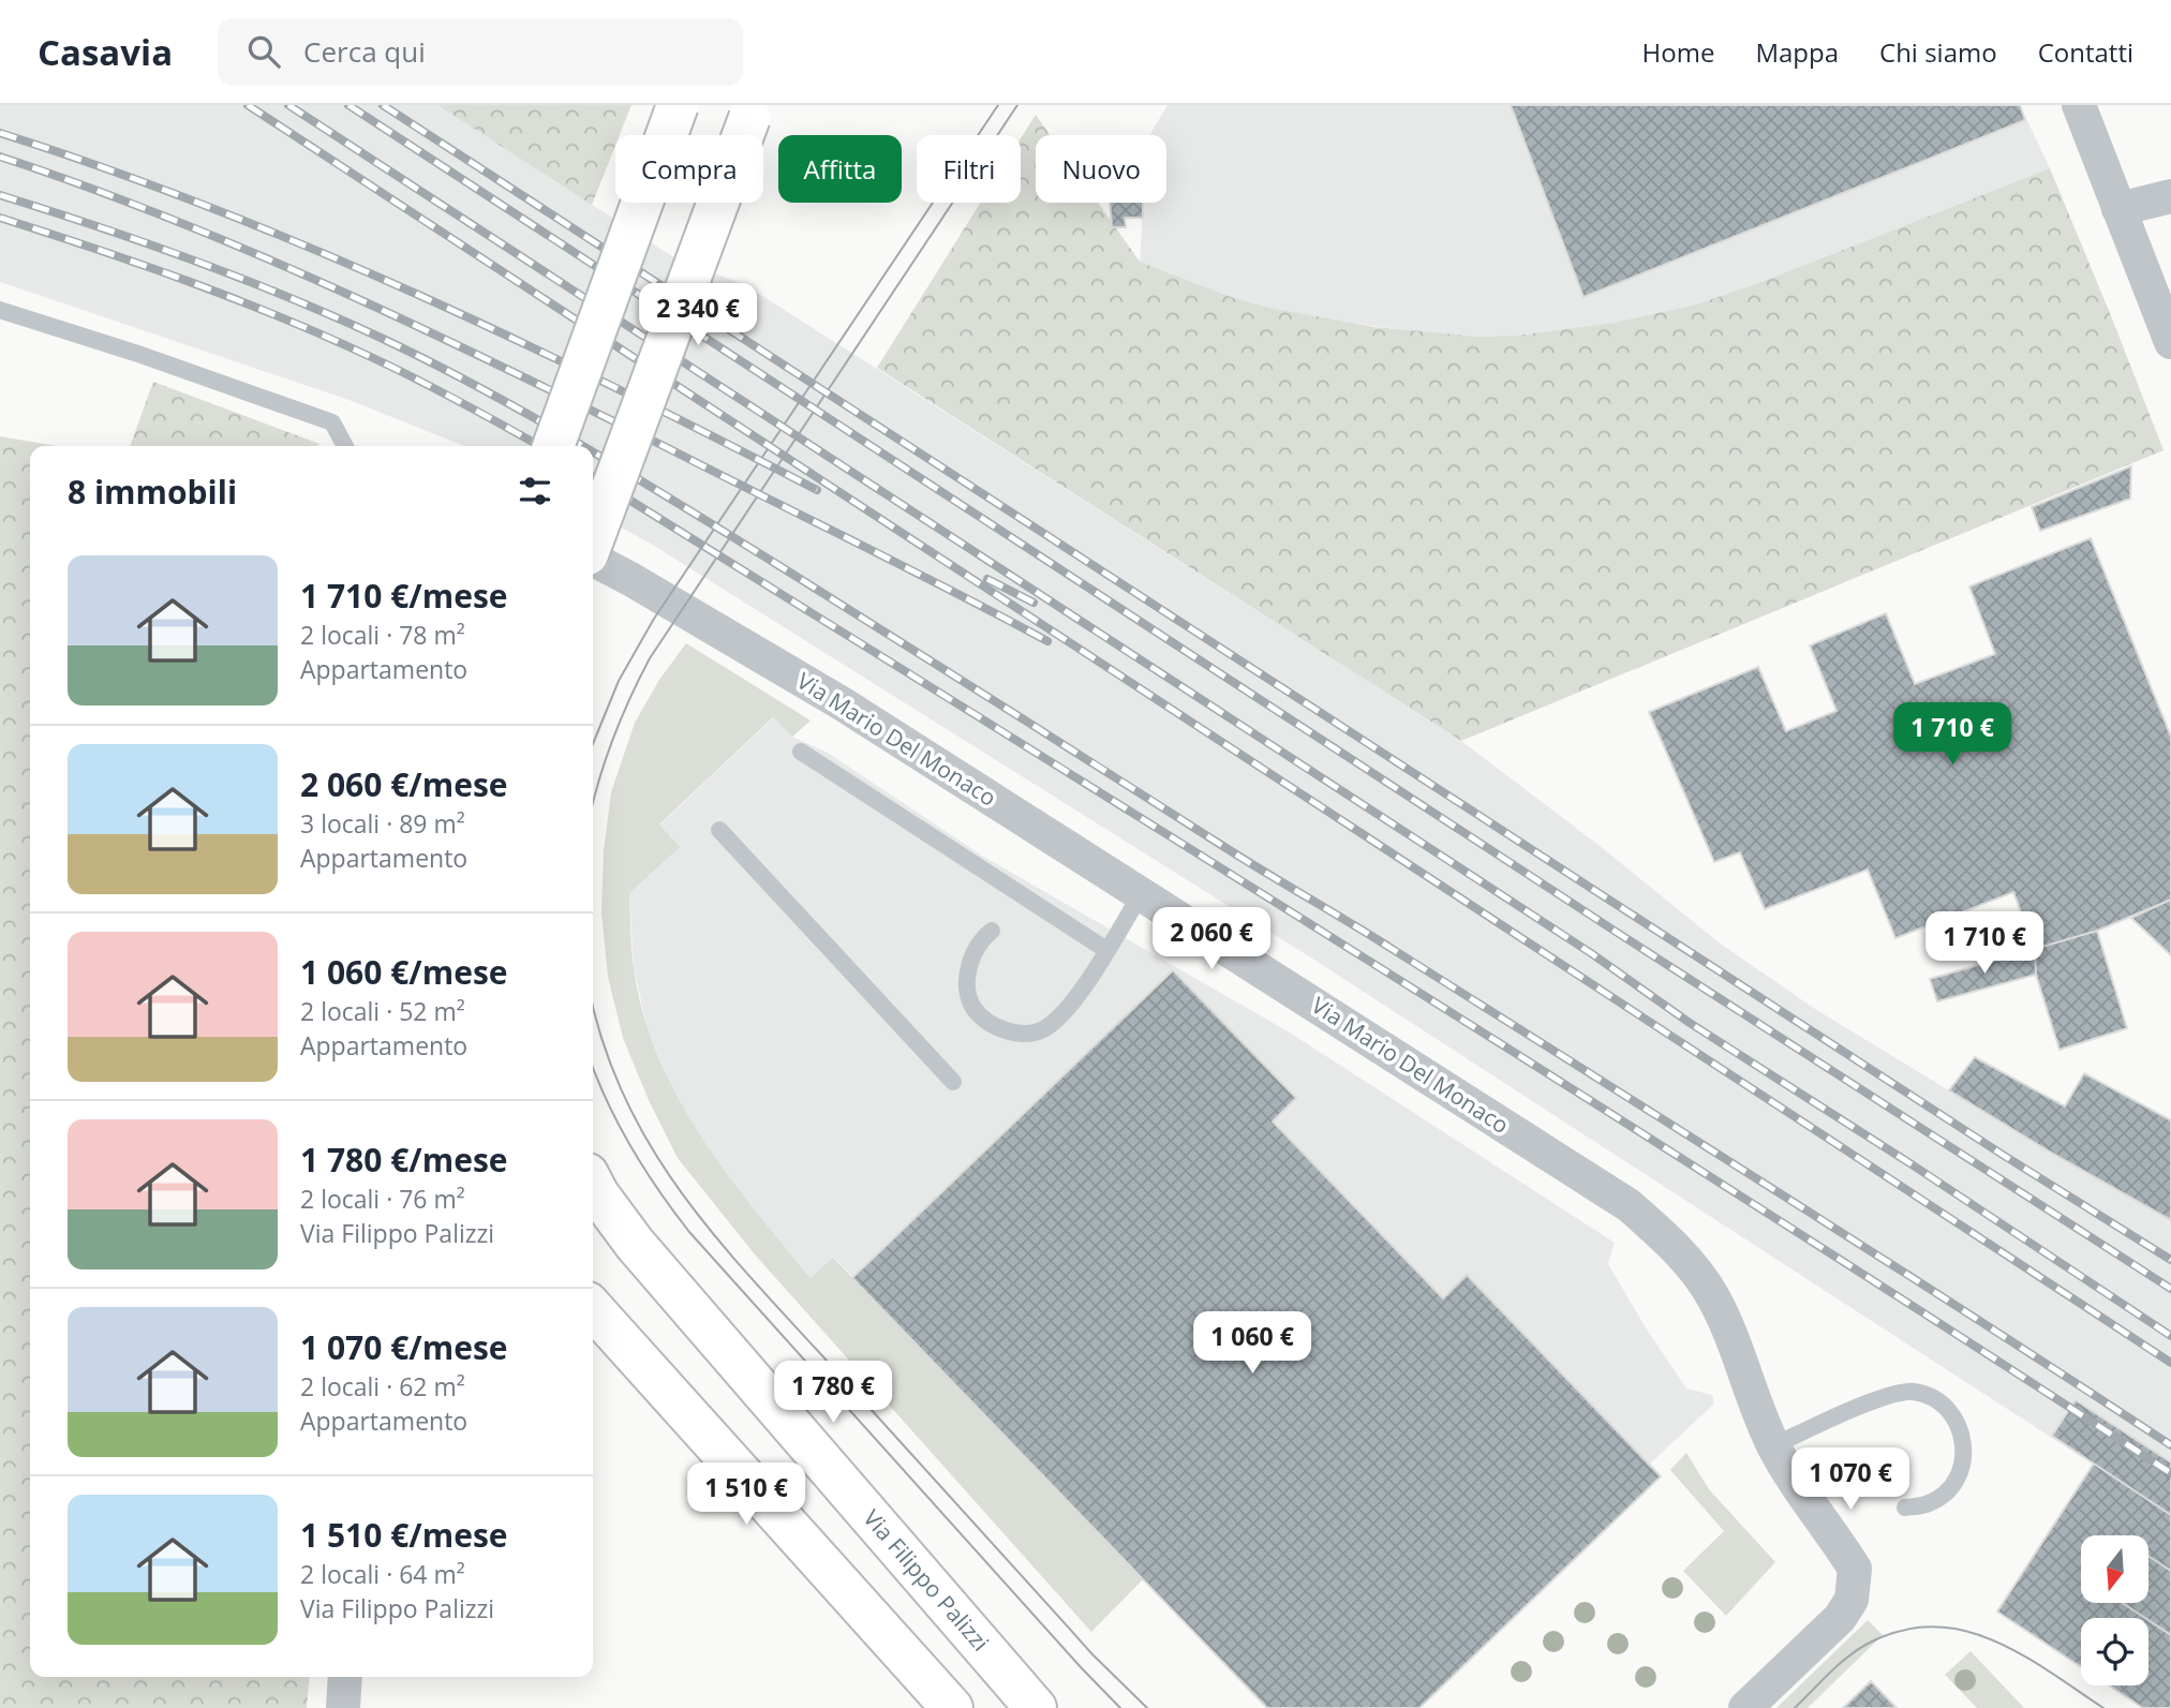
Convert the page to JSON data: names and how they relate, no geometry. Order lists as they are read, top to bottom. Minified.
{"streets":{"main road":["Via Filippo Palizzi"],"street":["Via Mario Del Monaco"]},"north":"bottom","page":{"header":"Casavia","search":"Cerca qui","nav":["Home","Mappa","Chi siamo","Contatti"],"chip":["Compra","Affitta","Filtri","Nuovo"],"price":["2 340 €","1 710 €","2 060 €","1 710 €","1 060 €","1 780 €","1 070 €","1 510 €"],"heading":"8 immobili","list":[{"name":"1 710 €/mese","note":"2 locali · 78 m² · Appartamento"},{"name":"2 060 €/mese","note":"3 locali · 89 m² · Appartamento"},{"name":"1 060 €/mese","note":"2 locali · 52 m² · Appartamento"},{"name":"1 780 €/mese","note":"2 locali · 76 m² · Via Filippo Palizzi"},{"name":"1 070 €/mese","note":"2 locali · 62 m² · Appartamento"},{"name":"1 510 €/mese","note":"2 locali · 64 m² · Via Filippo Palizzi"}]}}
